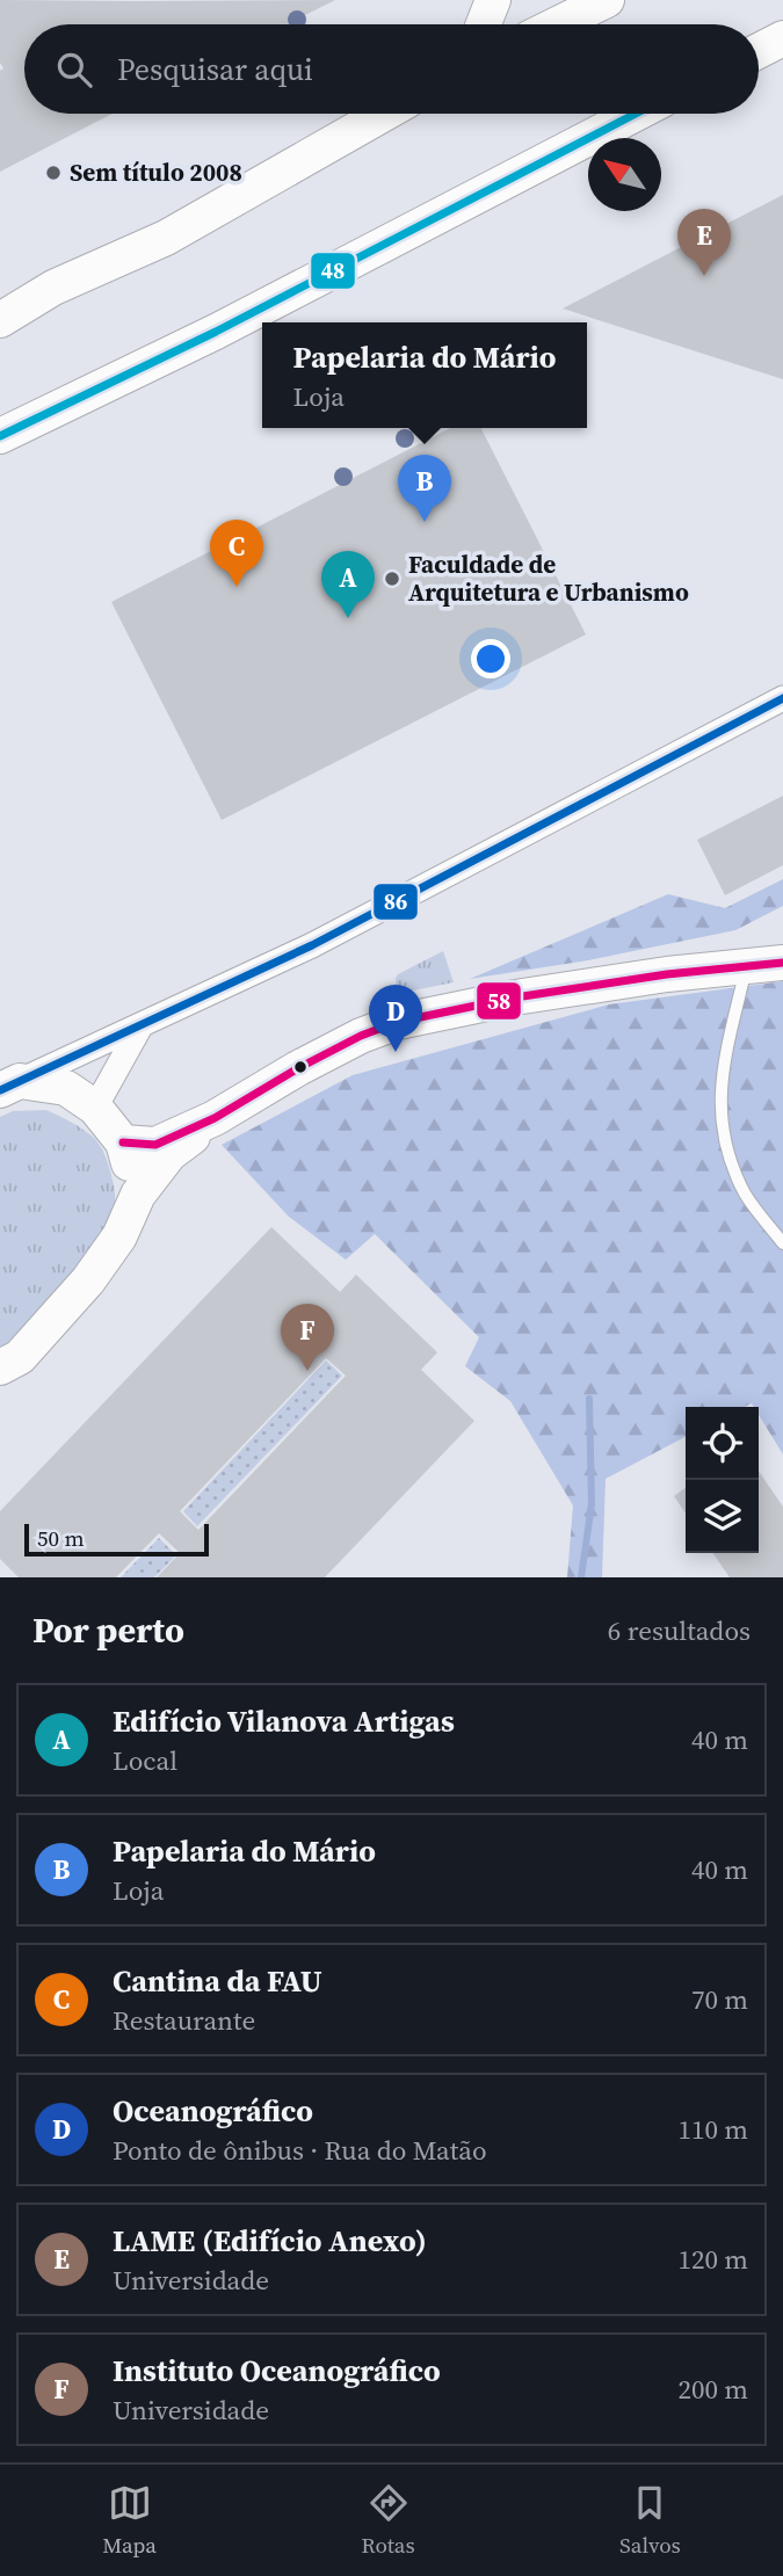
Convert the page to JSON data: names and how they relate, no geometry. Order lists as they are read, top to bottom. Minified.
{"places":["Sem título 2008","Faculdade de Arquitetura e Urbanismo"],"lines":["transit line 48","transit line 86","transit line 58"],"scale_bar":"50 m","north":"top left","page":{"search":"Pesquisar aqui","pins":["E","B","C","A","D","F"],"popup":["Papelaria do Mário","Loja"],"scale":"50 m","heading":["Por perto","6 resultados"],"list":[{"mark":"A","name":"Edifício Vilanova Artigas","note":"Local","value":"40 m"},{"mark":"B","name":"Papelaria do Mário","note":"Loja","value":"40 m"},{"mark":"C","name":"Cantina da FAU","note":"Restaurante","value":"70 m"},{"mark":"D","name":"Oceanográfico","note":"Ponto de ônibus · Rua do Matão","value":"110 m"},{"mark":"E","name":"LAME (Edifício Anexo)","note":"Universidade","value":"120 m"},{"mark":"F","name":"Instituto Oceanográfico","note":"Universidade","value":"200 m"}],"nav":["Mapa","Rotas","Salvos"]}}
